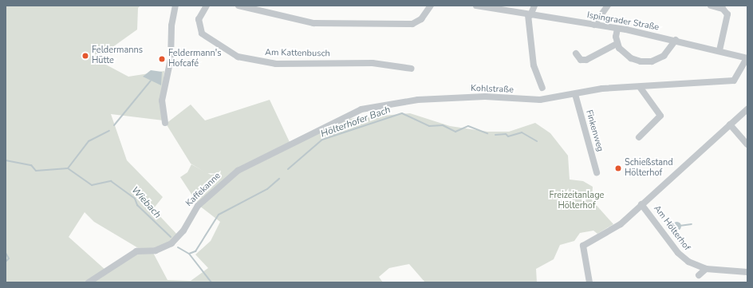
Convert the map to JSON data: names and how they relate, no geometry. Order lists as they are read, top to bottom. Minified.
{"streets":{"street":["Ispingrader Straße","Am Kattenbusch","Kohlstraße","Finkenweg","Kaffekanne","Am Hölterhof"]},"crossings":[["Ispingrader Straße","Kohlstraße"],["Kohlstraße","Finkenweg"],["Kohlstraße","Kaffekanne"]],"water":["Hölterhofer Bach","Wiebach"],"parks":["Freizeitanlage Hölterhof"],"places":["Feldermanns Hütte","Feldermann's Hofcafé","Schießstand Hölterhof"]}
